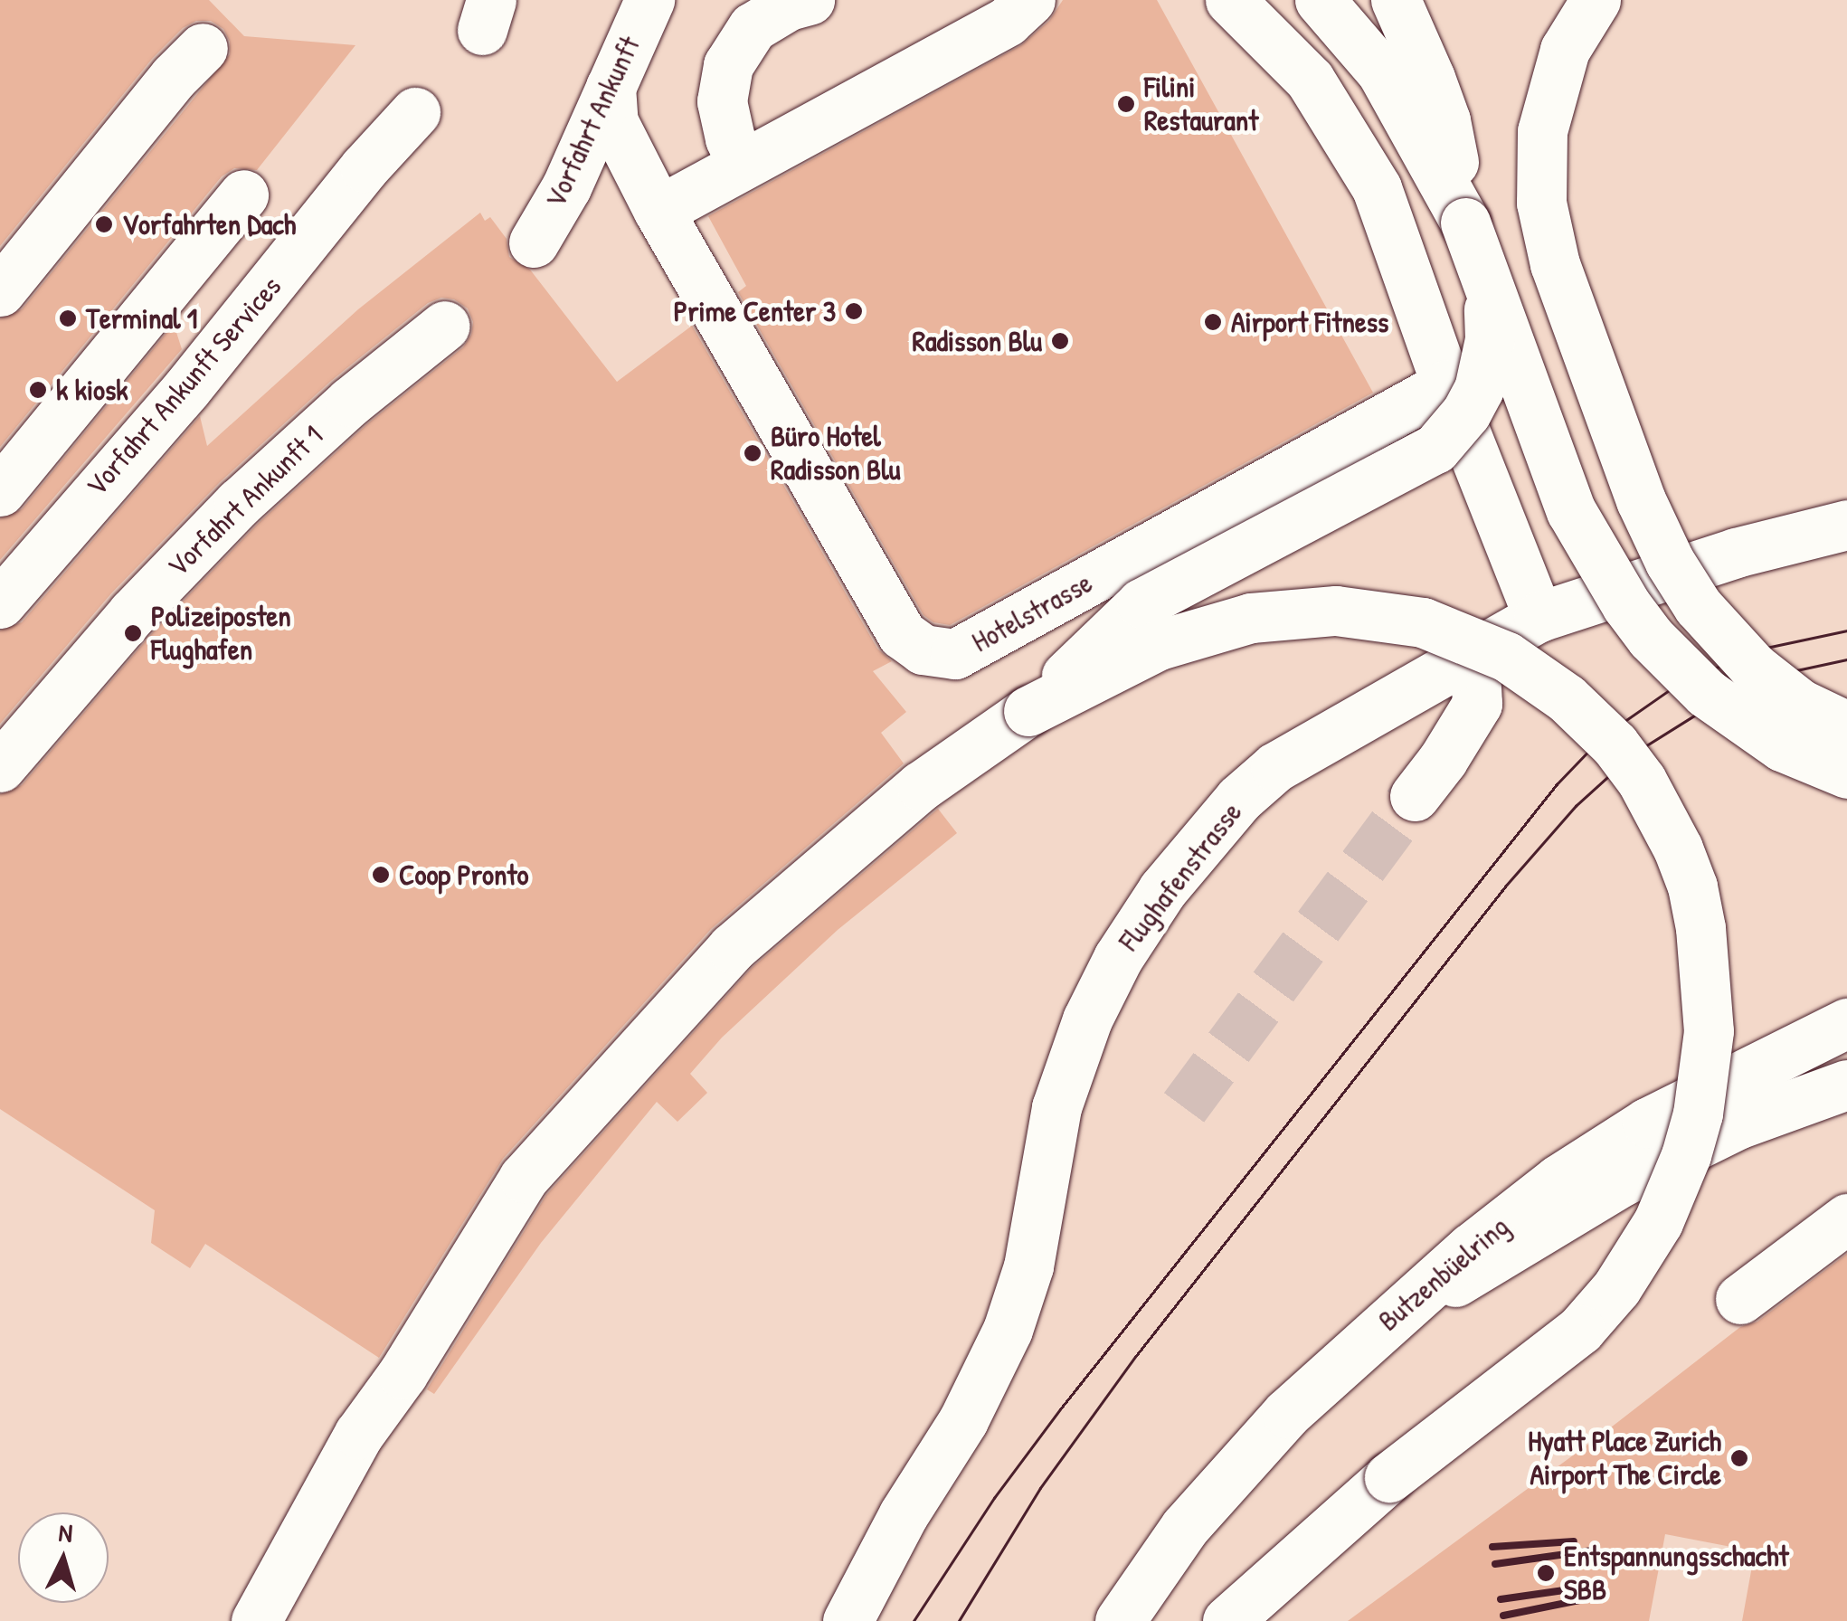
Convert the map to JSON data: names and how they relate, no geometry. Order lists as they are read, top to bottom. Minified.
{"streets":{"main road":["Vorfahrt Ankunft","Vorfahrt Ankunft Services","Vorfahrt Ankunft 1","Hotelstrasse","Flughafenstrasse","Butzenbüelring"]},"crossings":[["Vorfahrt Ankunft","Hotelstrasse"]],"places":["Filini Restaurant","Vorfahrten Dach","Prime Center 3","Terminal 1","Airport Fitness","Radisson Blu","k kiosk","Büro Hotel Radisson Blu","Polizeiposten Flughafen","Coop Pronto","Hyatt Place Zurich Airport The Circle","Entspannungsschacht SBB"],"north":"top"}
